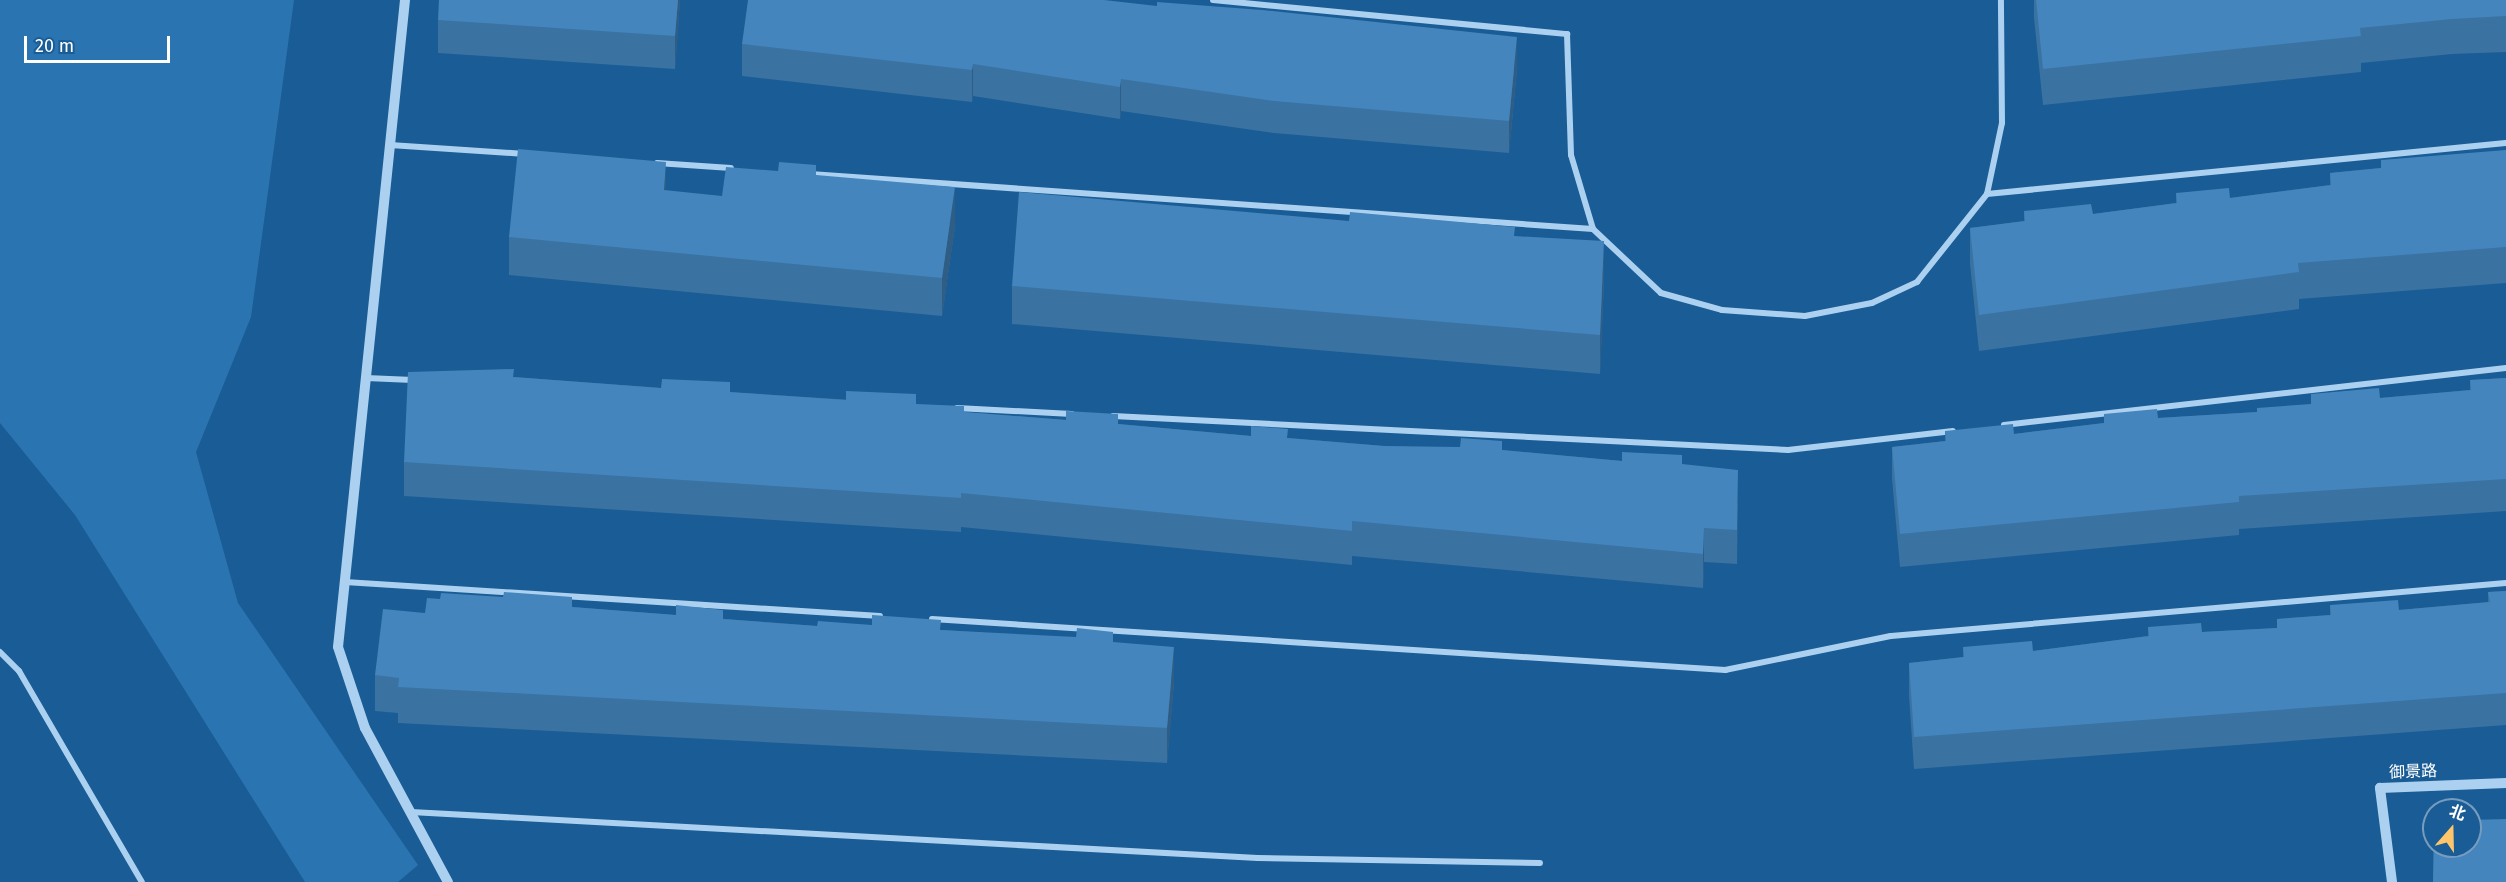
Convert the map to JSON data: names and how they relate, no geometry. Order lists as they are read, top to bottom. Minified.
{"streets":{"street":["御景路"]},"scale_bar":"20 m","north":"top"}
